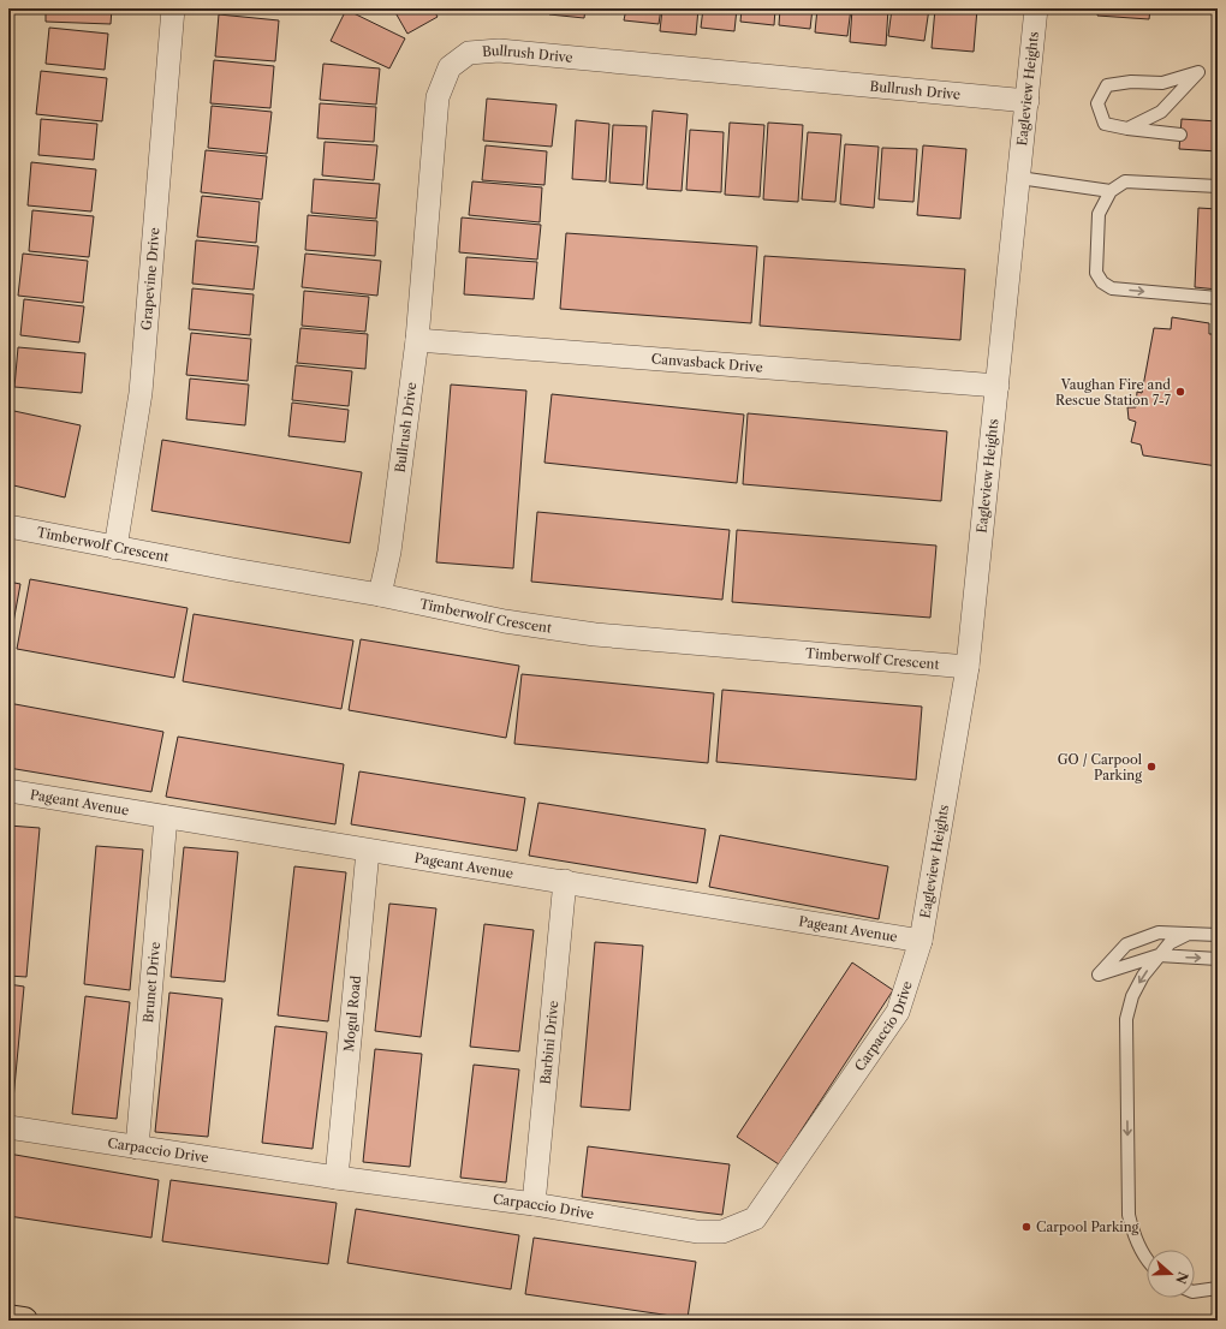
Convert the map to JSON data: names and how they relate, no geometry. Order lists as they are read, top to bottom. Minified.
{"streets":{"street":["Bullrush Drive","Eagleview Heights","Grapevine Drive","Canvasback Drive","Timberwolf Crescent","Pageant Avenue","Brunet Drive","Mogul Road","Carpaccio Drive","Barbini Drive"]},"crossings":[["Bullrush Drive","Eagleview Heights"],["Bullrush Drive","Canvasback Drive"],["Bullrush Drive","Timberwolf Crescent"],["Eagleview Heights","Canvasback Drive"],["Eagleview Heights","Timberwolf Crescent"],["Eagleview Heights","Pageant Avenue"],["Eagleview Heights","Carpaccio Drive"],["Grapevine Drive","Timberwolf Crescent"],["Pageant Avenue","Brunet Drive"],["Pageant Avenue","Mogul Road"],["Pageant Avenue","Carpaccio Drive"],["Pageant Avenue","Barbini Drive"],["Brunet Drive","Carpaccio Drive"],["Mogul Road","Carpaccio Drive"],["Carpaccio Drive","Barbini Drive"]],"places":["Vaughan Fire and Rescue Station 7-7","GO / Carpool Parking","Carpool Parking"],"north":"right"}
